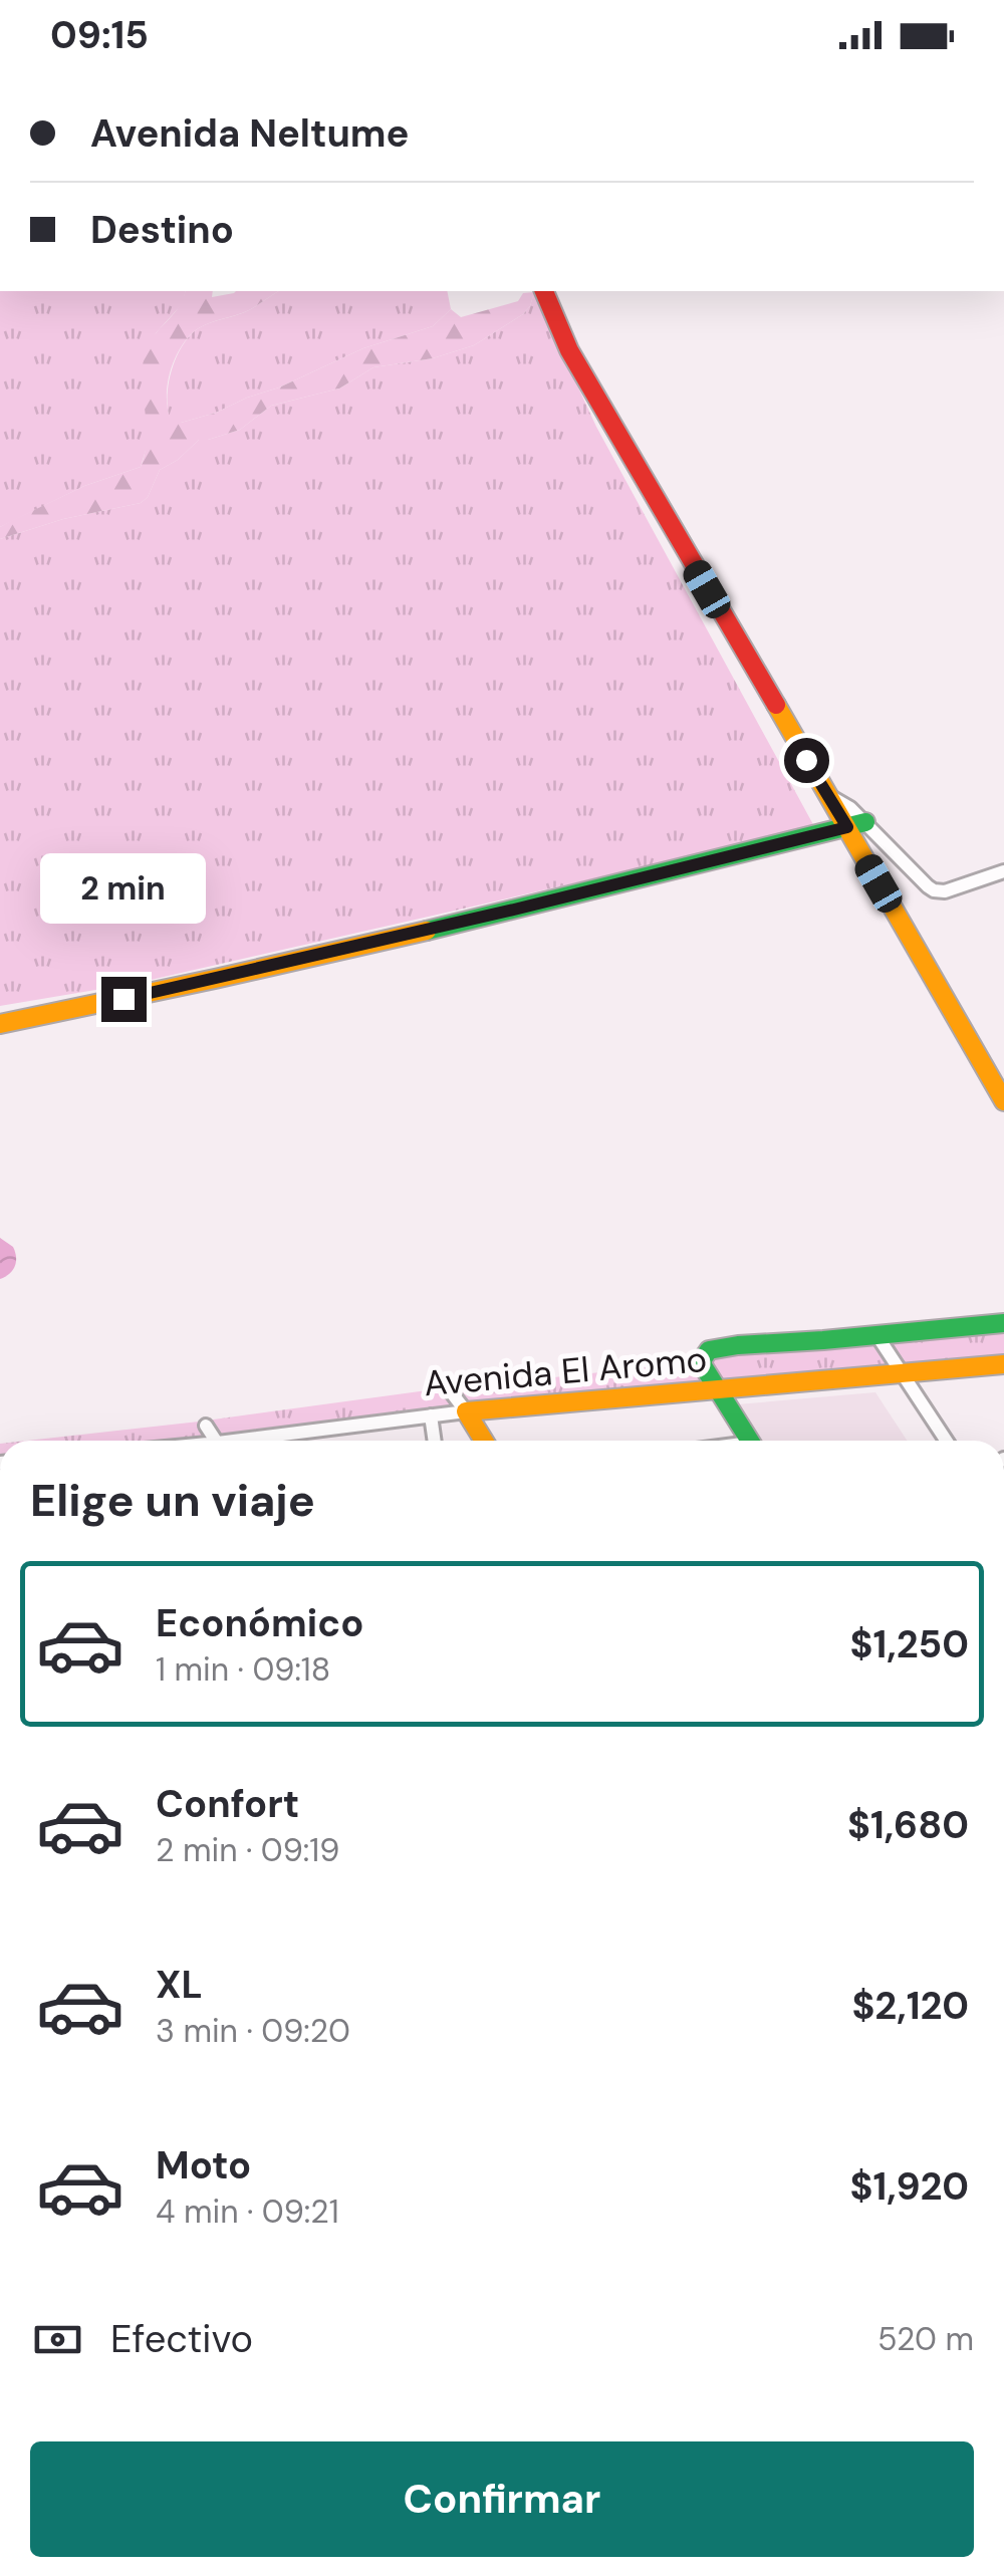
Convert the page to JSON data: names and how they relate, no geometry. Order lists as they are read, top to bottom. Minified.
{"streets":{"street":["Avenida El Aromo"]},"page":{"status":"09:15","banner":["Avenida Neltume","Destino"],"bubble":"2 min","heading":"Elige un viaje","list":[{"name":"Económico","note":"1 min · 09:18","value":"$1,250"},{"name":"Confort","note":"2 min · 09:19","value":"$1,680"},{"name":"XL","note":"3 min · 09:20","value":"$2,120"},{"name":"Moto","note":"4 min · 09:21","value":"$1,920"}],"pay":["Efectivo","520 m"],"buttons":"Confirmar"}}
